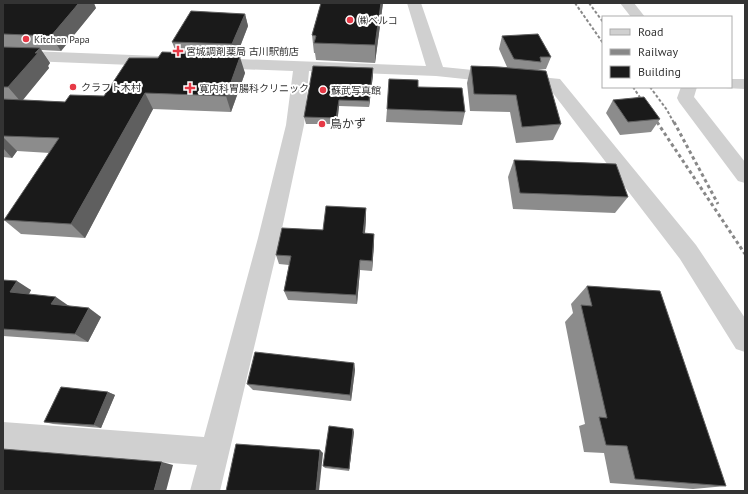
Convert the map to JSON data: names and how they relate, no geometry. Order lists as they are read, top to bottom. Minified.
{"places":{"other":["㈱ベルコ","Kitchen Papa","クラフト木村","蘇武写真館","鳥かず"],"health":["宮城調剤薬局 古川駅前店","寛内科胃腸科クリニック"]},"legend":["Road","Railway","Building"]}
